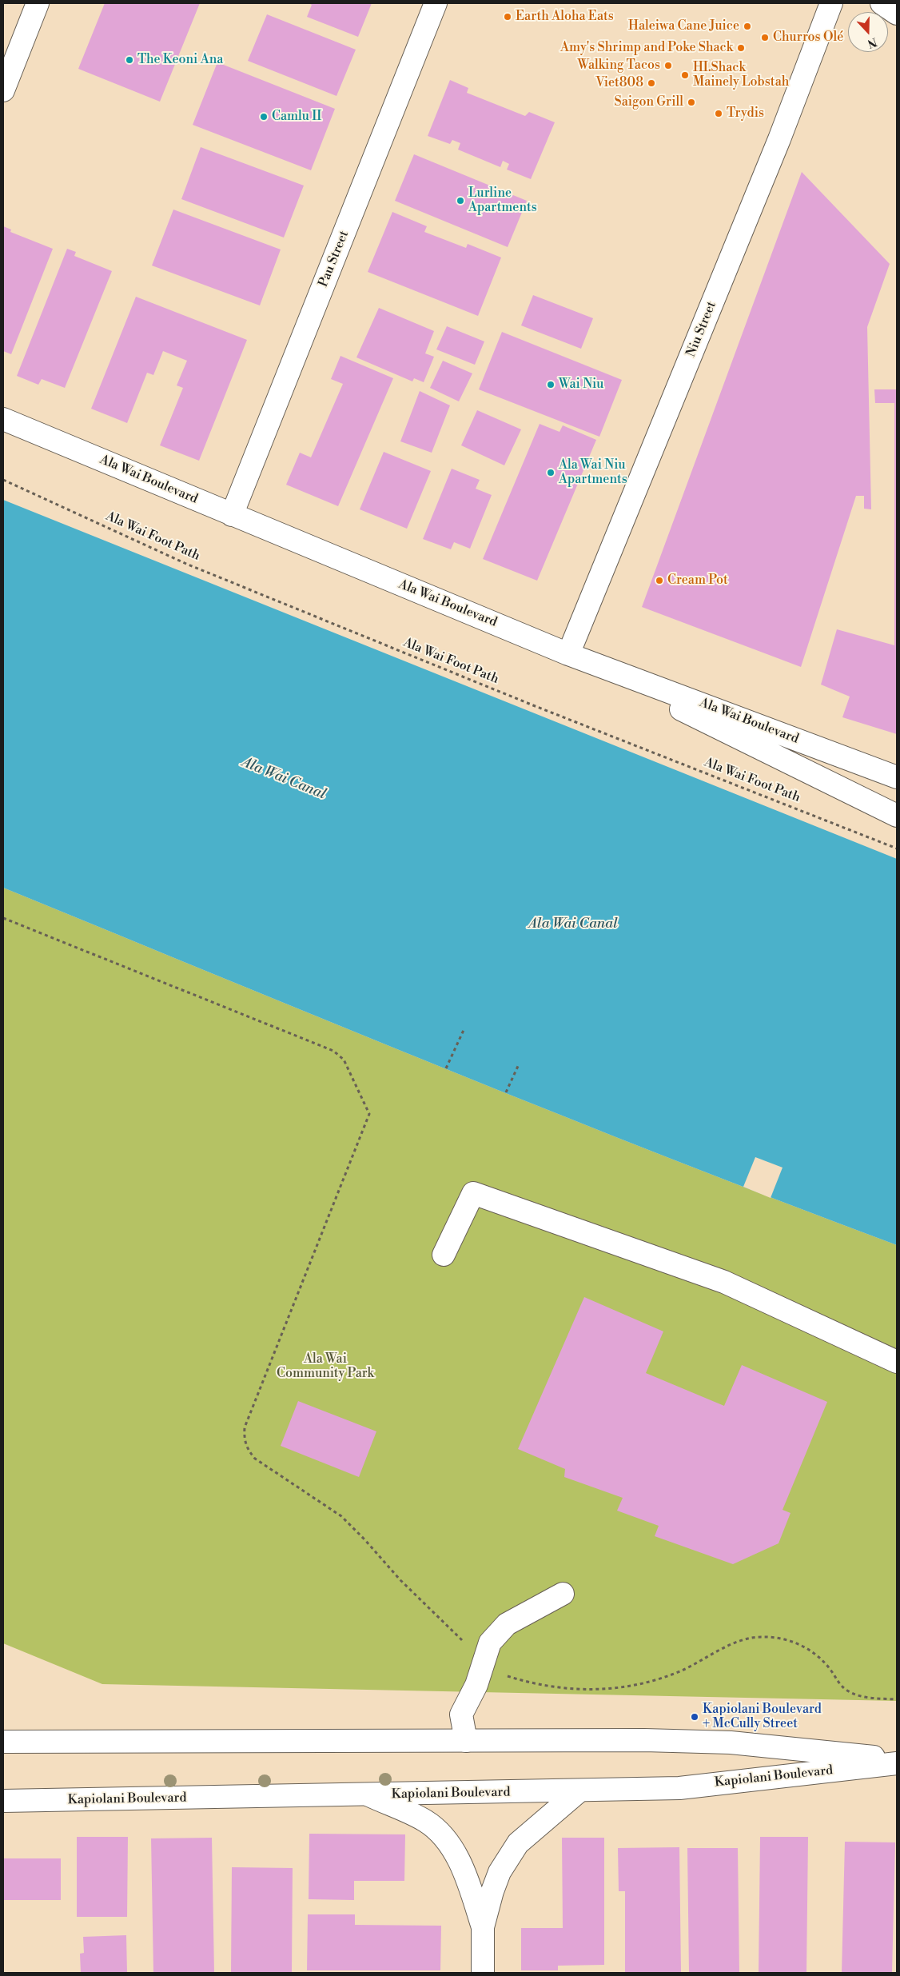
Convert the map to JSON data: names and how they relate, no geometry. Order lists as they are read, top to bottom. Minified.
{"streets":{"main road":["Pau Street","Niu Street","Ala Wai Boulevard","Kapiolani Boulevard"],"path":["Ala Wai Foot Path"]},"crossings":[["Pau Street","Ala Wai Boulevard"],["Niu Street","Ala Wai Boulevard"]],"water":["Ala Wai Canal"],"parks":["Ala Wai Community Park"],"places":["Earth Aloha Eats","Haleiwa Cane Juice","Churros Olé","Amy's Shrimp and Poke Shack","The Keoni Ana","Walking Tacos","HI.Shack Mainely Lobstah","Viet808","Saigon Grill","Trydis","Camlu II","Lurline Apartments","Wai Niu","Ala Wai Niu Apartments","Cream Pot","Kapiolani Boulevard + McCully Street"],"north":"bottom"}
